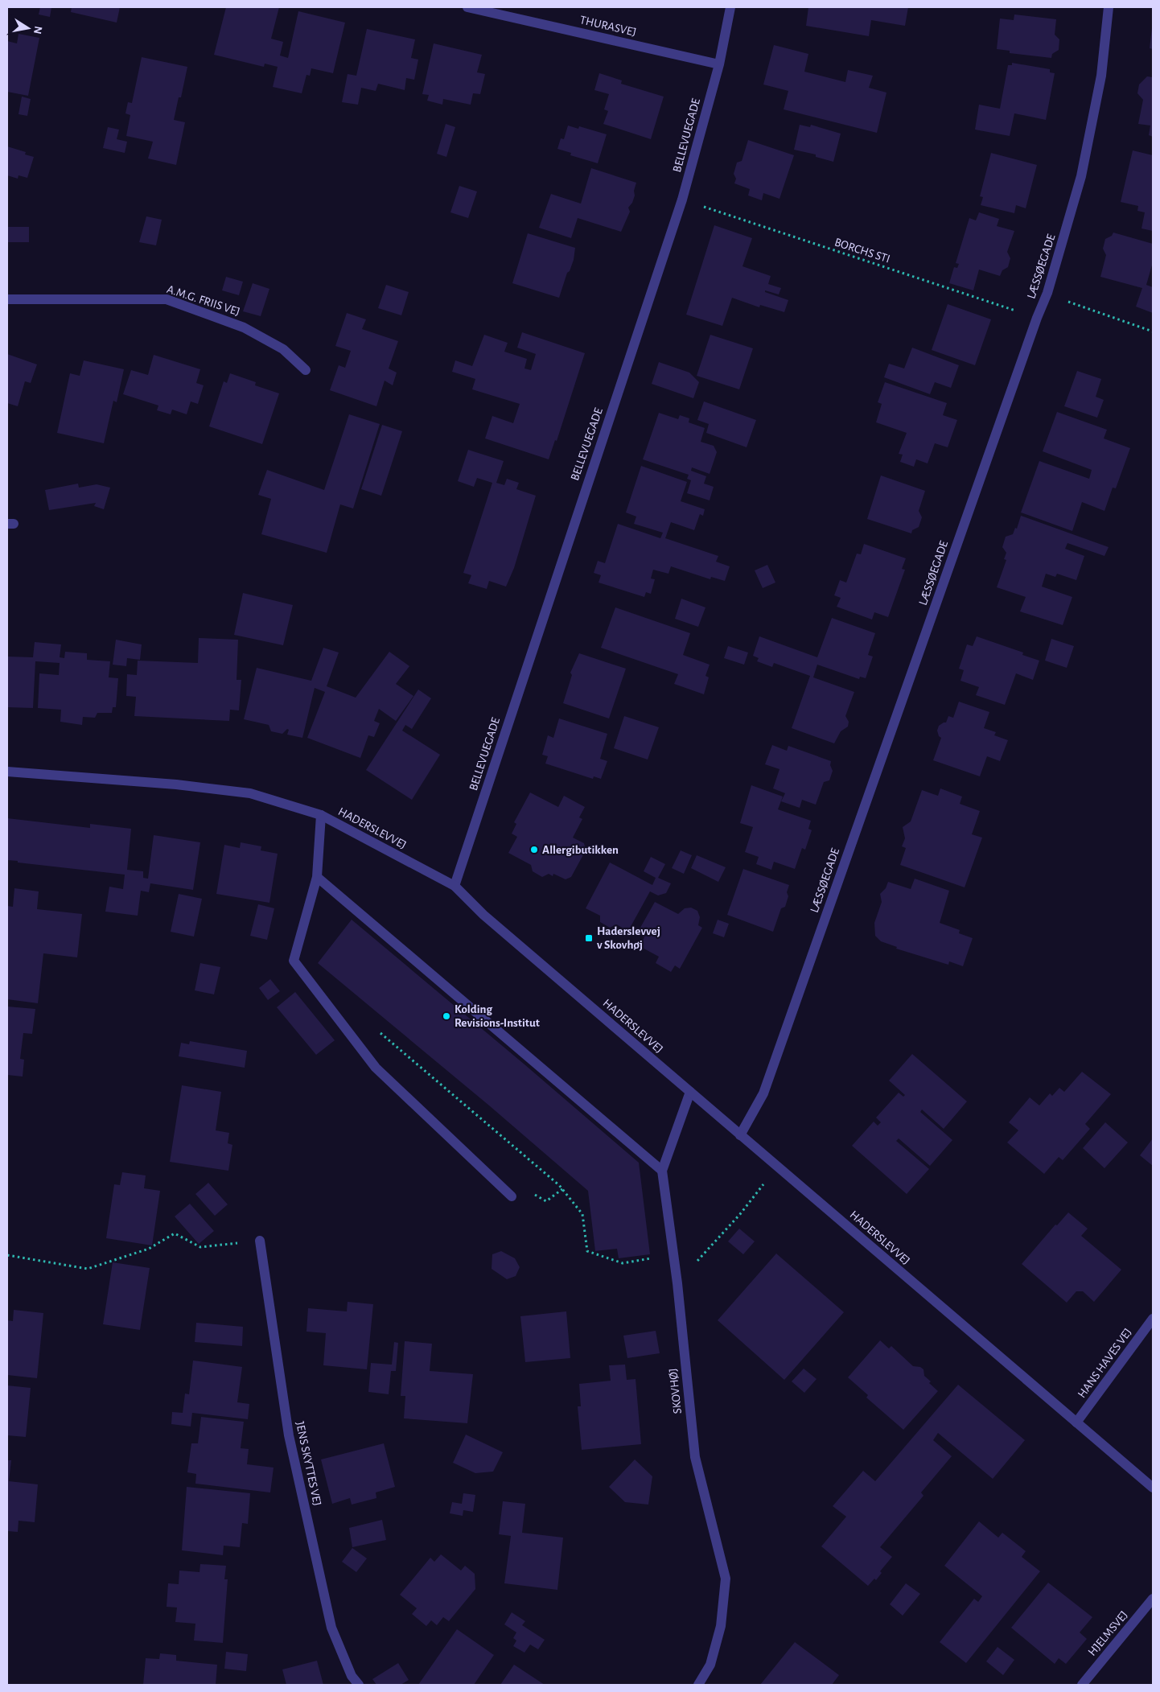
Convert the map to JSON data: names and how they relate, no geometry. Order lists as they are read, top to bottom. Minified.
{"streets":{"street":["THURASVEJ","BELLEVUEGADE","LÆSSØEGADE","A.M.G. FRIIS VEJ","HADERSLEVVEJ","HANS HAVES VEJ","SKOVHØJ","JENS SKYTTES VEJ","HJELMSVEJ"],"path":["BORCHS STI"]},"crossings":[["THURASVEJ","BELLEVUEGADE"],["BELLEVUEGADE","BORCHS STI"],["BELLEVUEGADE","HADERSLEVVEJ"],["BORCHS STI","LÆSSØEGADE"],["LÆSSØEGADE","HADERSLEVVEJ"],["HADERSLEVVEJ","HANS HAVES VEJ"],["HADERSLEVVEJ","SKOVHØJ"]],"places":{"other":["Allergibutikken","Kolding Revisions-Institut"],"transit":["Haderslevvej v Skovhøj"]},"north":"right"}
